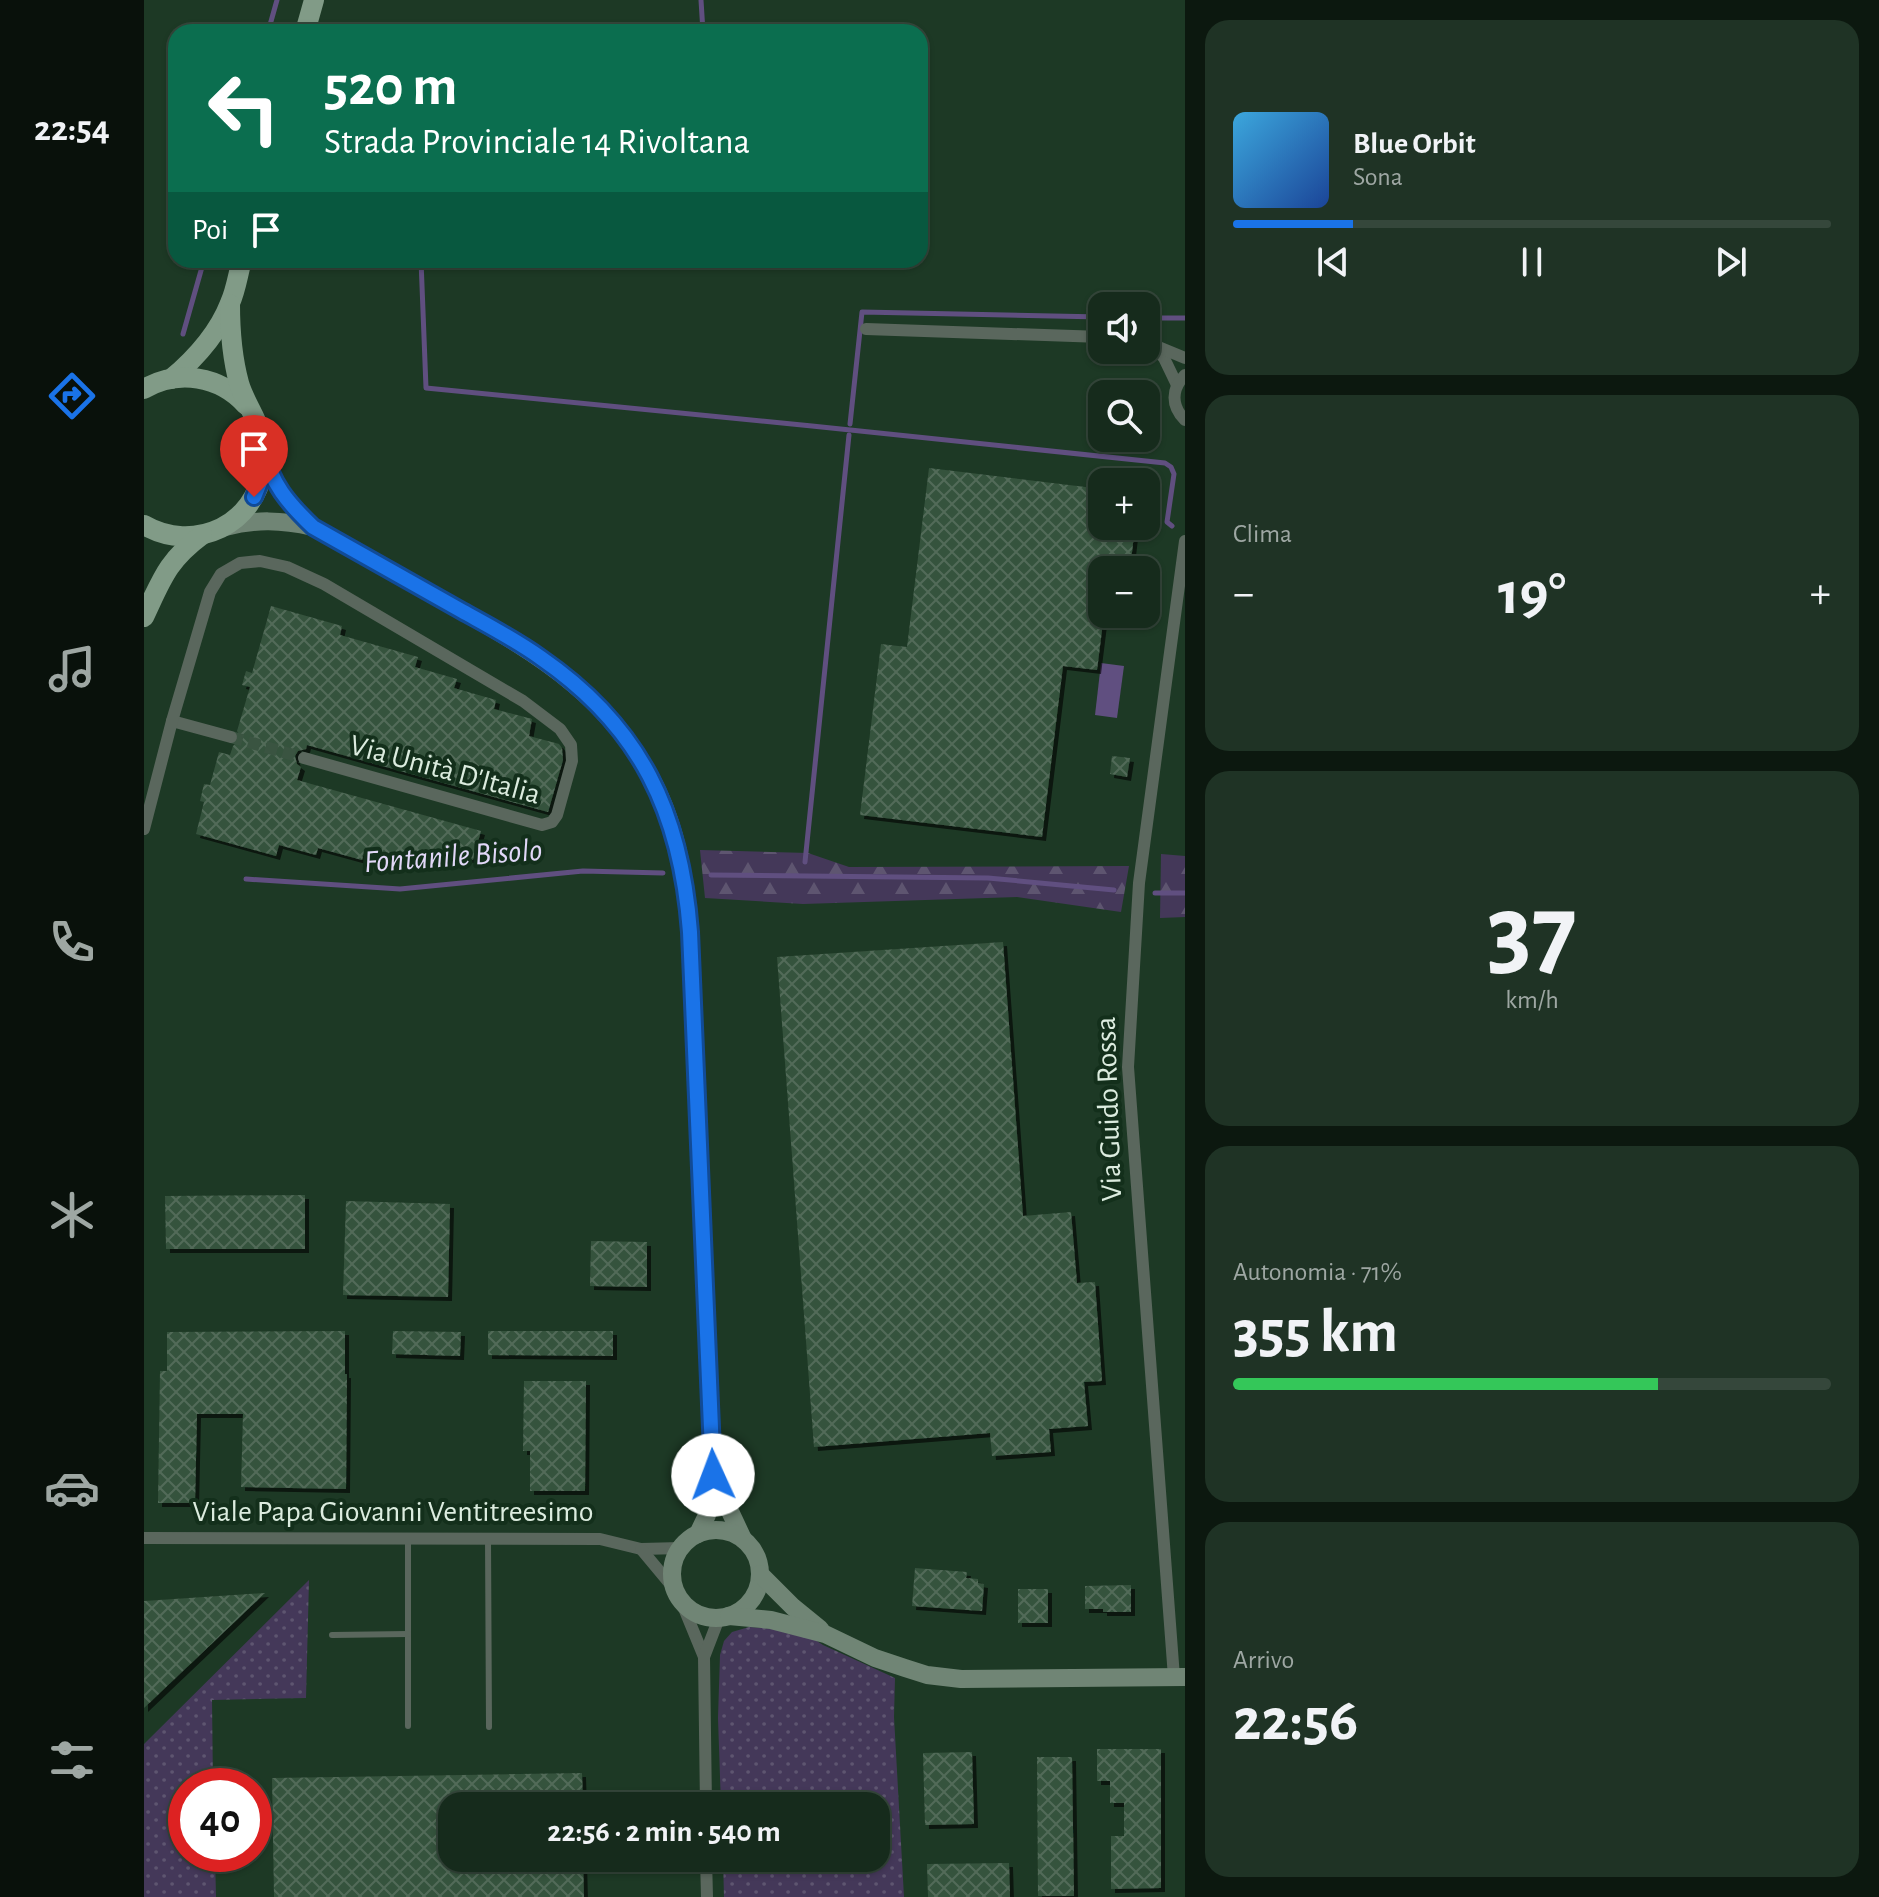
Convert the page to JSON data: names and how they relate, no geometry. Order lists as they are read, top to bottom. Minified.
{"streets":{"street":["Via Unità D'Italia","Via Guido Rossa","Viale Papa Giovanni Ventitreesimo"]},"water":["Fontanile Bisolo"],"page":{"tabs":"22:54","turn":["520 m","Strada Provinciale 14 Rivoltana"],"song":["Blue Orbit","Sona"],"then":"Poi","map_buttons":["+","−"],"tile":["Clima",["37","km/h"],["Autonomia · 71%","355 km"],["Arrivo","22:56"]],"heat":["−","19°","+"],"limit":"40","trip":"22:56 · 2 min · 540 m"}}
